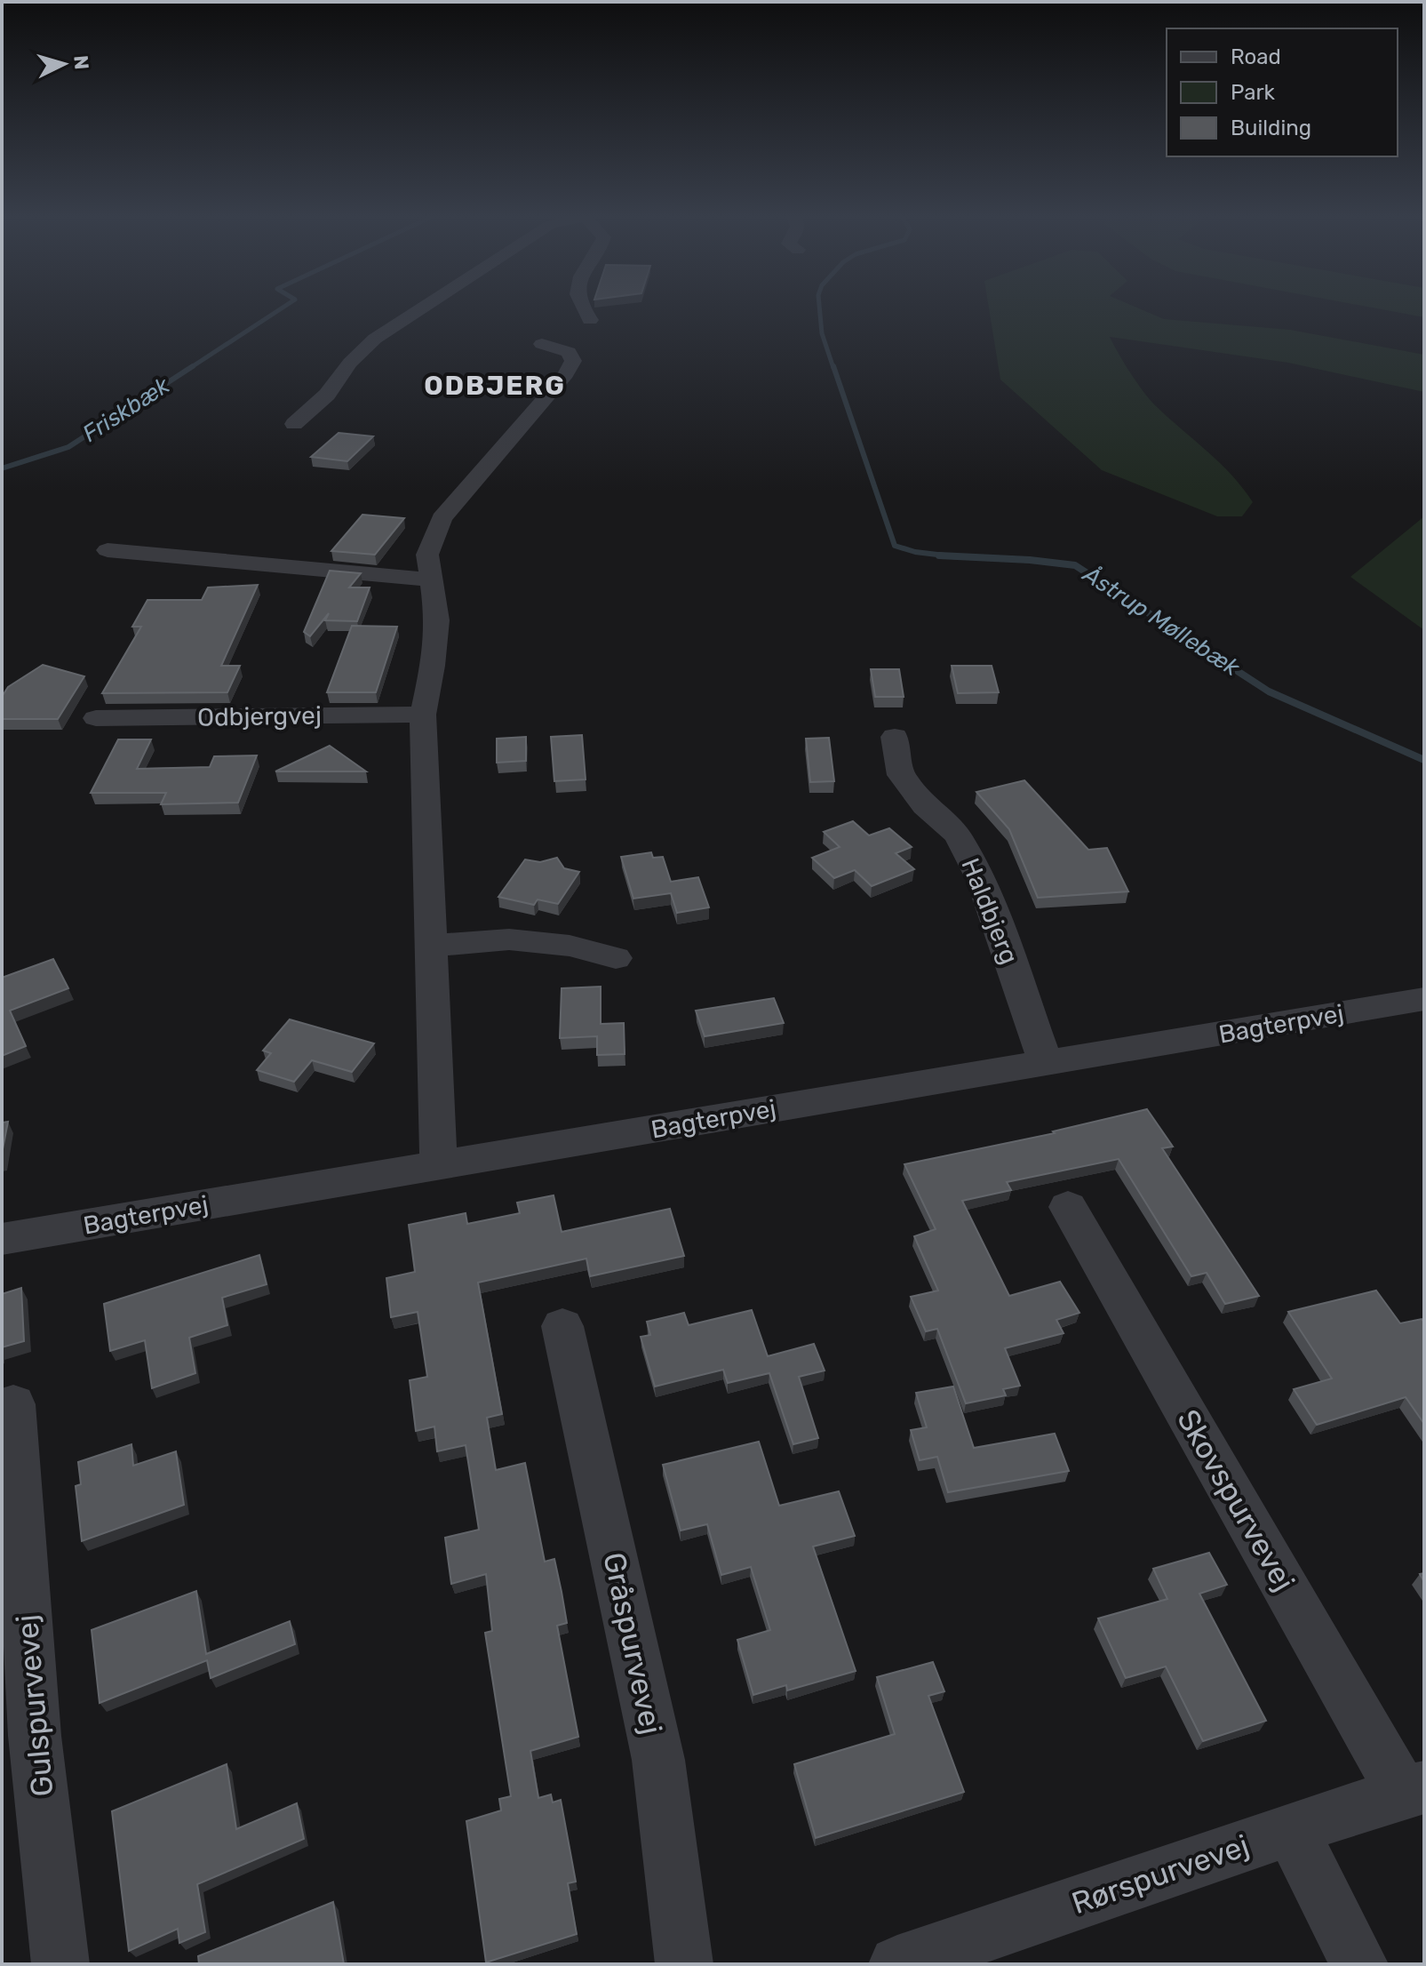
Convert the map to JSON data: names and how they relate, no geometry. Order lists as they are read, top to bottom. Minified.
{"streets":{"street":["Odbjergvej","Haldbjerg","Bagterpvej","Skovspurvevej","Gråspurvevej","Gulspurvevej","Rørspurvevej"]},"crossings":[["Haldbjerg","Bagterpvej"],["Skovspurvevej","Rørspurvevej"]],"districts":["ODBJERG"],"water":["Friskbæk","Åstrup Møllebæk"],"legend":["Road","Park","Building"],"north":"right"}
